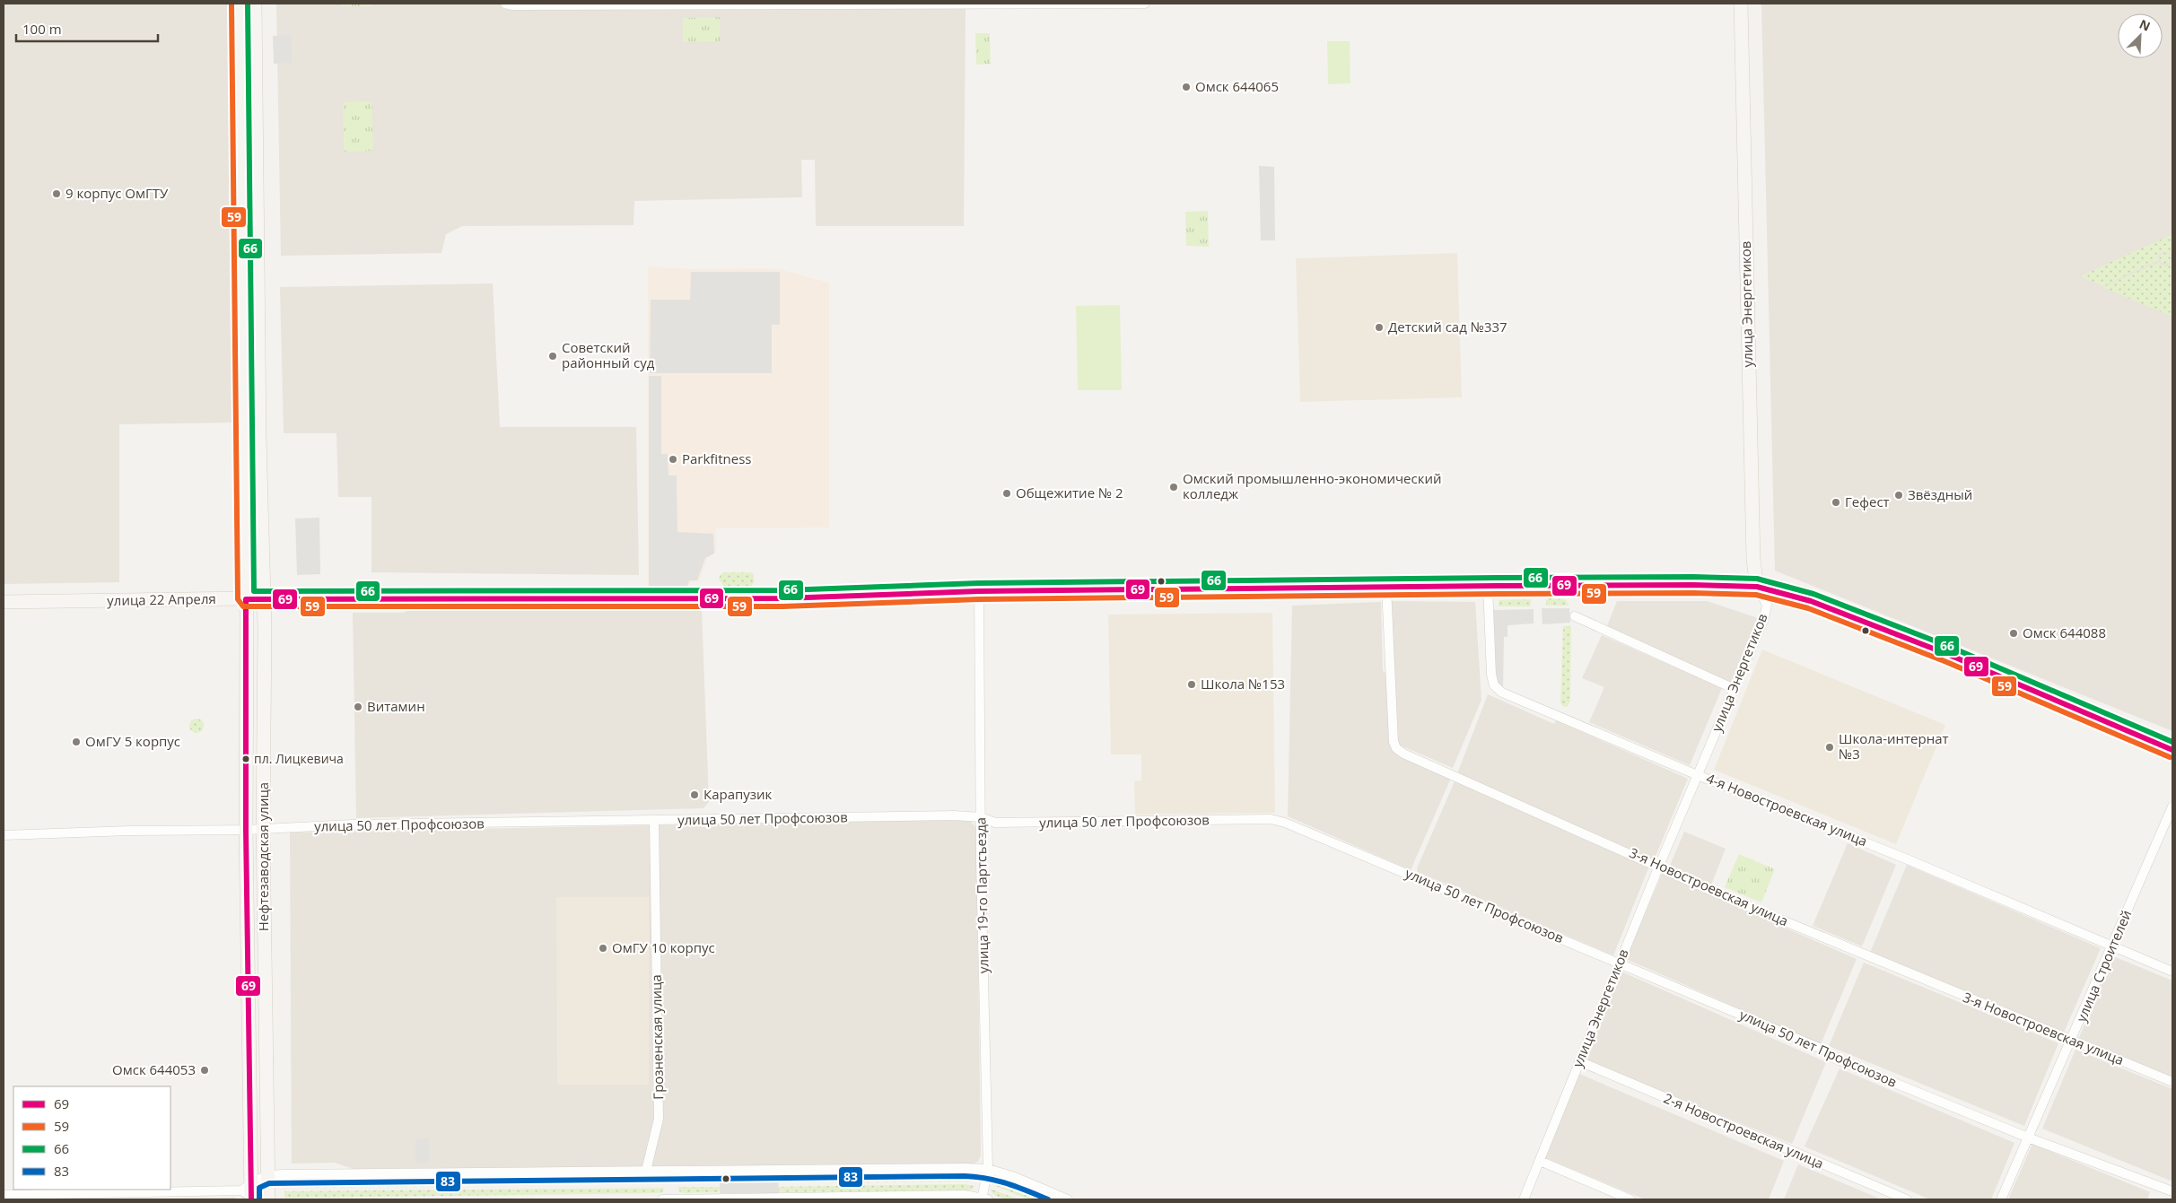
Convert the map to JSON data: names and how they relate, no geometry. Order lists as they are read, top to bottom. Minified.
{"streets":{"main road":["улица Энергетиков","улица 22 Апреля","Нефтезаводская улица"],"street":["4-я Новостроевская улица","улица 50 лет Профсоюзов","3-я Новостроевская улица","улица 19-го Партсъезда","улица Строителей","Грозненская улица","2-я Новостроевская улица"]},"crossings":[["улица Энергетиков","улица 22 Апреля"],["улица Энергетиков","4-я Новостроевская улица"],["улица Энергетиков","улица 50 лет Профсоюзов"],["улица Энергетиков","3-я Новостроевская улица"],["улица Энергетиков","2-я Новостроевская улица"],["улица 22 Апреля","4-я Новостроевская улица"],["улица 22 Апреля","Нефтезаводская улица"],["улица 22 Апреля","3-я Новостроевская улица"],["улица 22 Апреля","улица 19-го Партсъезда"],["4-я Новостроевская улица","улица Строителей"],["улица 50 лет Профсоюзов","Нефтезаводская улица"],["улица 50 лет Профсоюзов","улица 19-го Партсъезда"],["улица 50 лет Профсоюзов","улица Строителей"],["улица 50 лет Профсоюзов","Грозненская улица"],["3-я Новостроевская улица","улица Строителей"]],"places":["Омск 644065","9 корпус ОмГТУ","Детский сад №337","Советский районный суд","Parkfitness","Омский промышленно-экономический колледж","Общежитие № 2","Звёздный","Гефест","Омск 644088","Школа №153","Витамин","ОмГУ 5 корпус","Школа-интернат №3","пл. Лицкевича","Карапузик","ОмГУ 10 корпус","Омск 644053"],"lines":["transit line 59","transit line 66","transit line 69","transit line 83"],"legend":["69","59","66","83"],"scale_bar":"100 m","north":"top right"}
